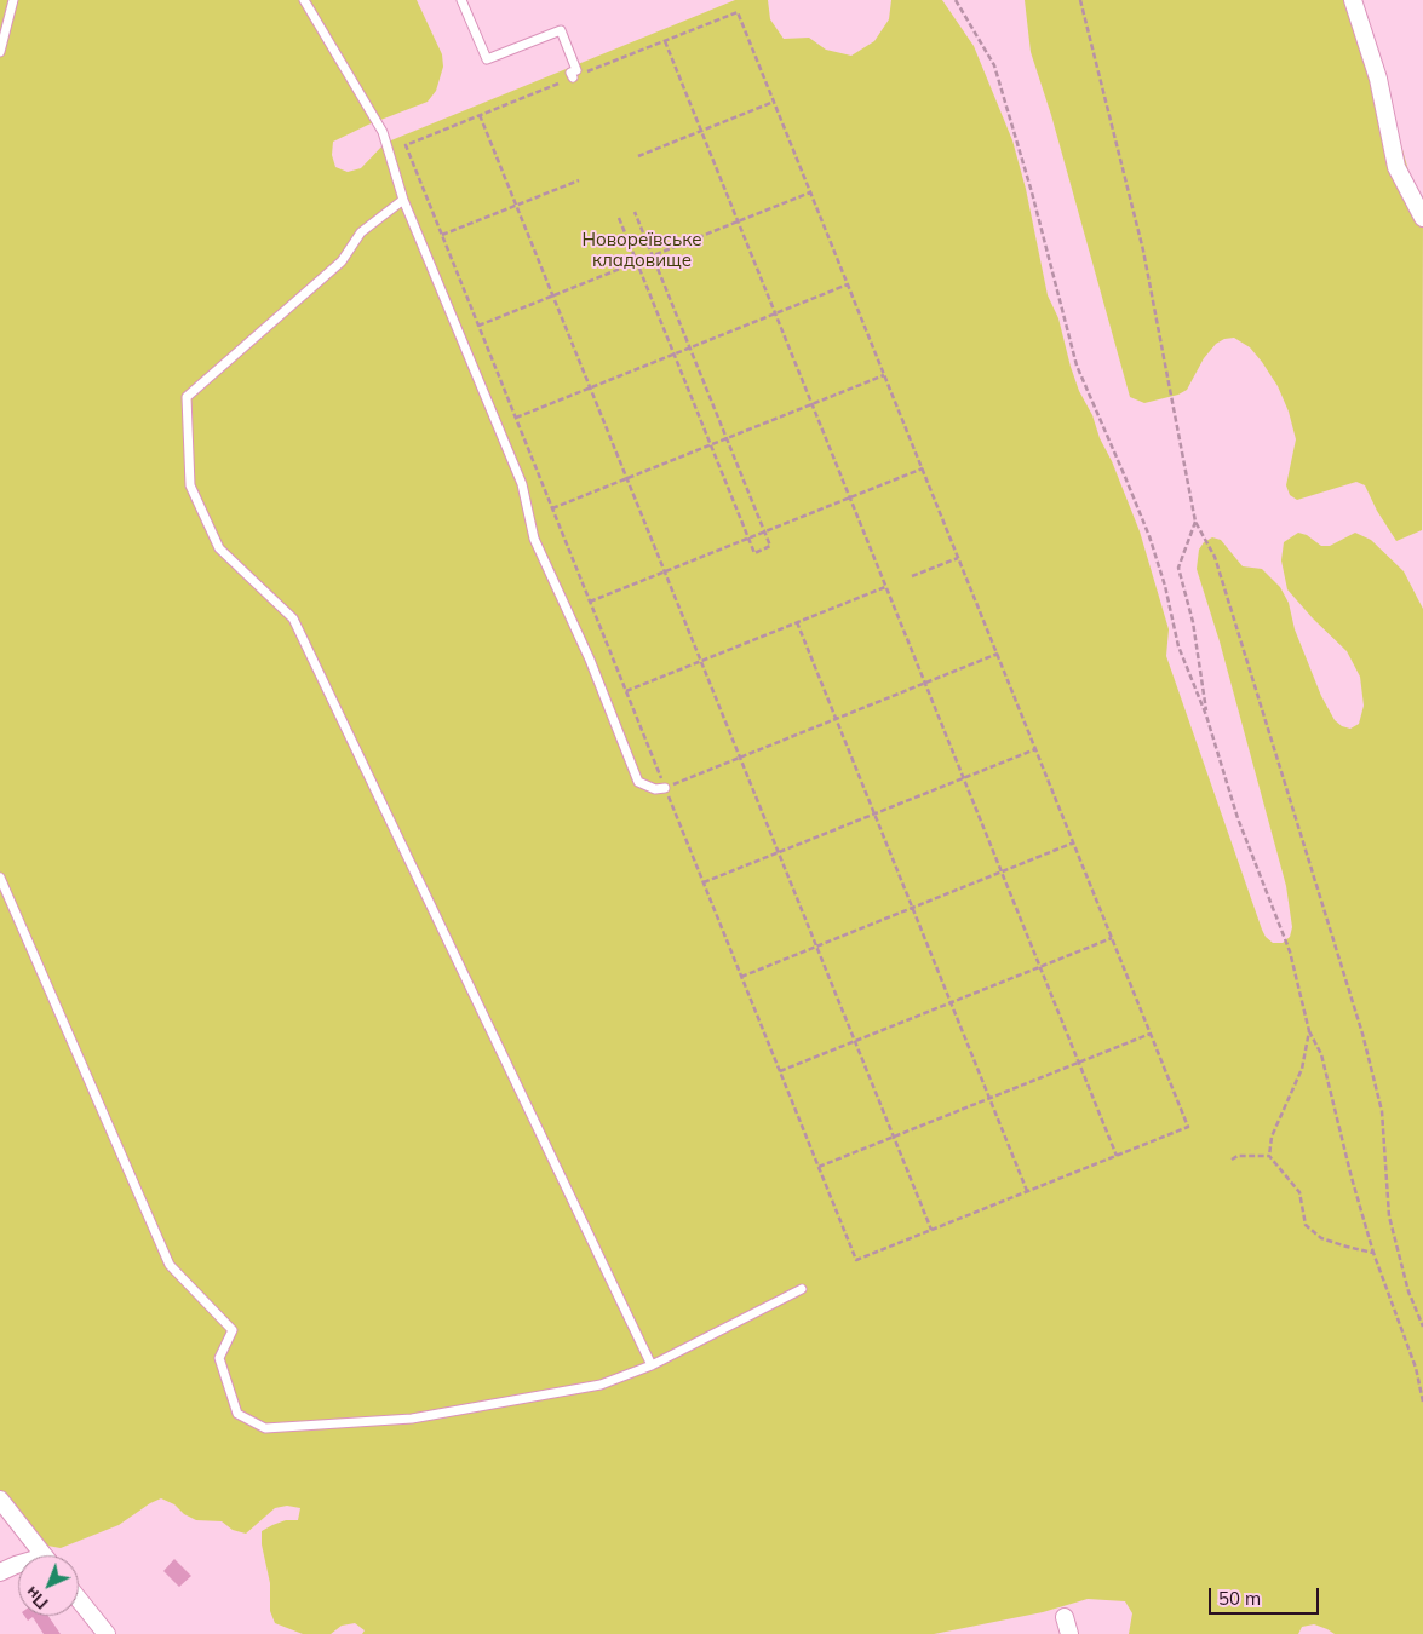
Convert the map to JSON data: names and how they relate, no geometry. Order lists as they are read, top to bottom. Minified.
{"parks":["Новореївське кладовище"],"scale_bar":"50 m","north":"bottom left"}
